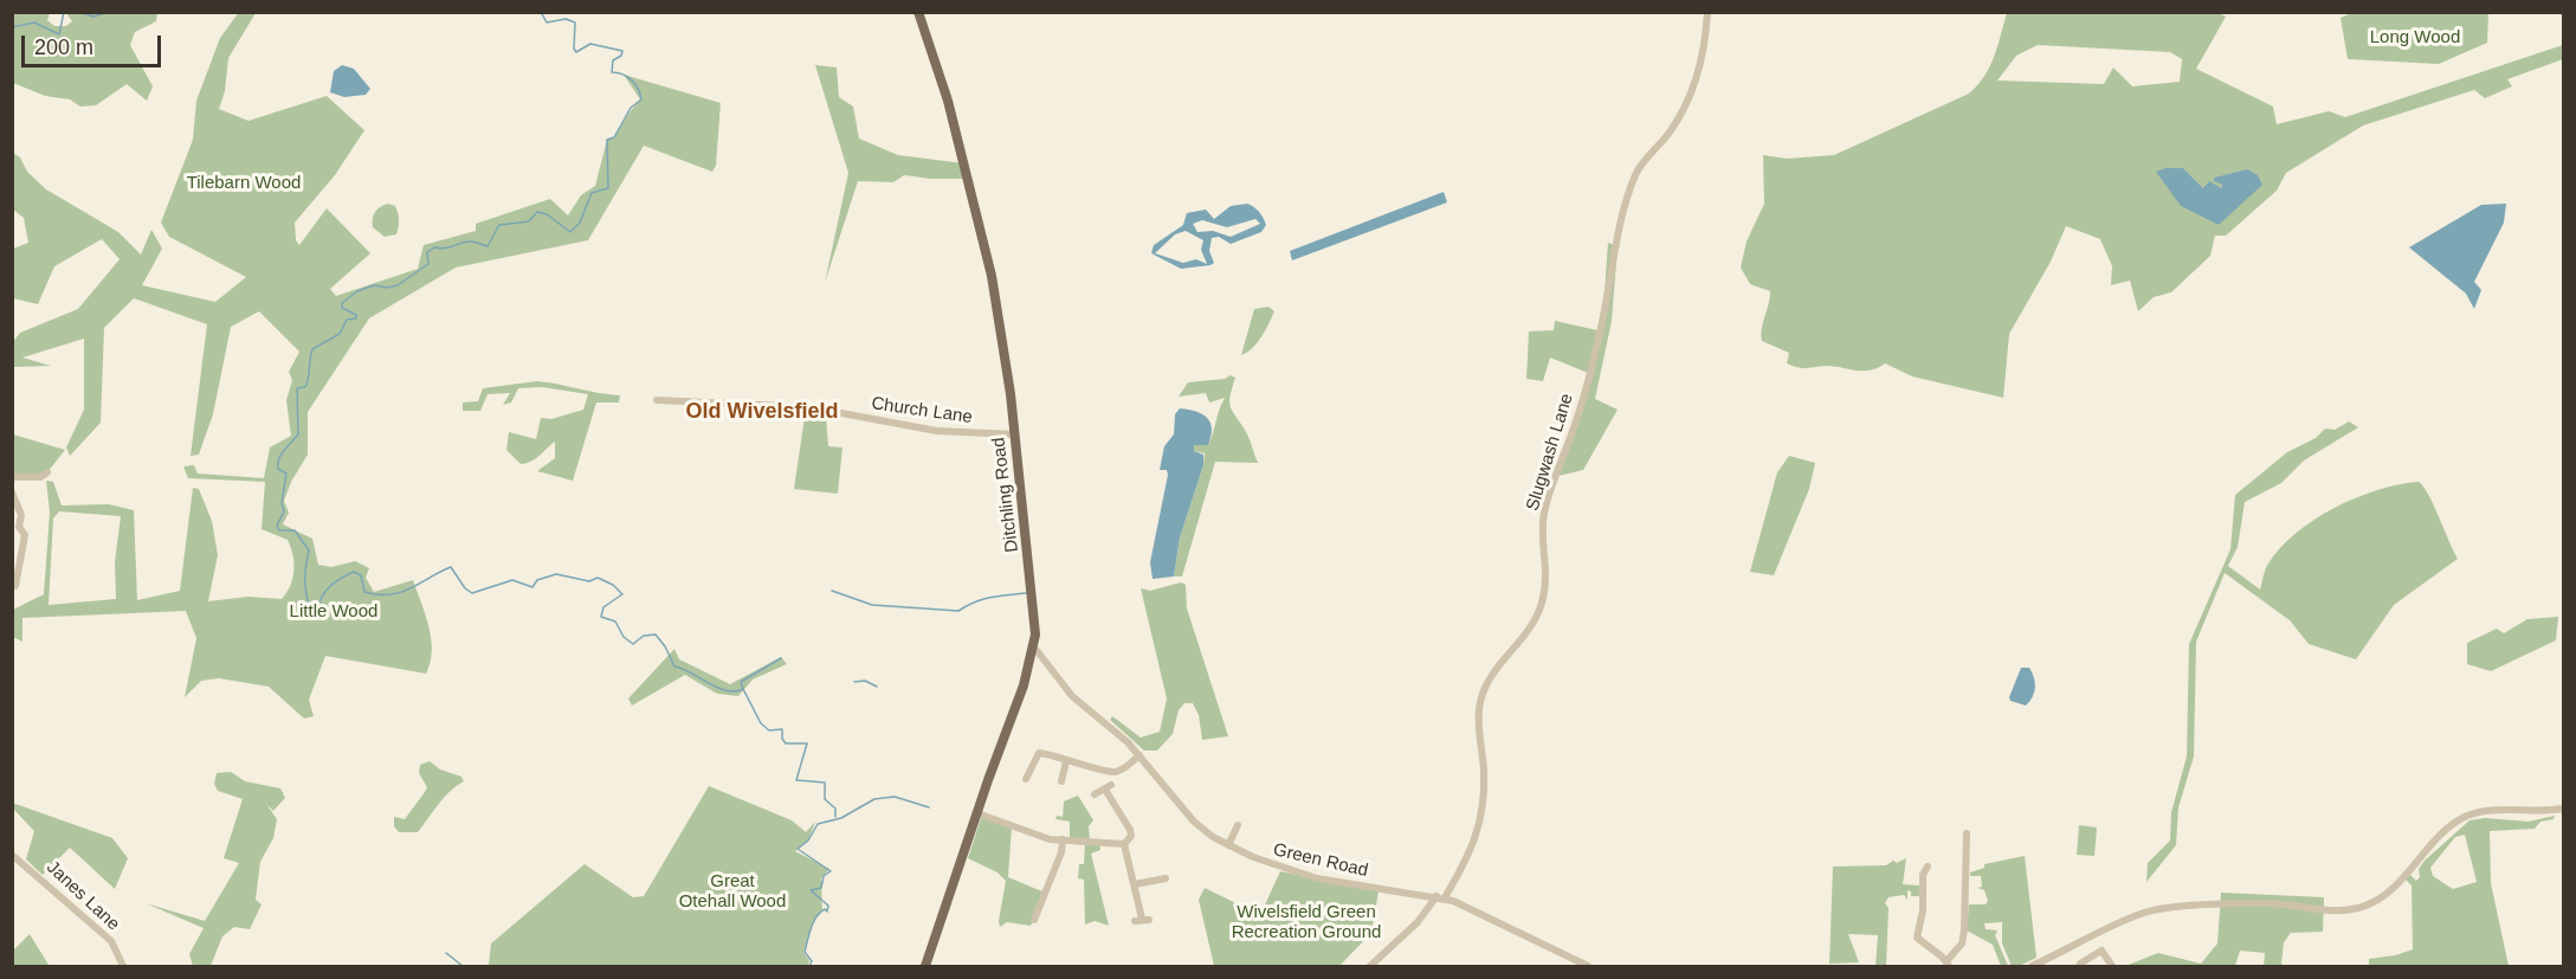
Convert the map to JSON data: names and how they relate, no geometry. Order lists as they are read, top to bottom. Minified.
{"streets":{"main road":["Ditchling Road"],"street":["Church Lane","Slugwash Lane","Green Road","Janes Lane"]},"crossings":[["Church Lane","Ditchling Road"],["Slugwash Lane","Green Road"],["Ditchling Road","Green Road"]],"districts":["Old Wivelsfield"],"parks":["Long Wood","Tilebarn Wood","Little Wood","Great Otehall Wood","Wivelsfield Green Recreation Ground"],"scale_bar":"200 m"}
